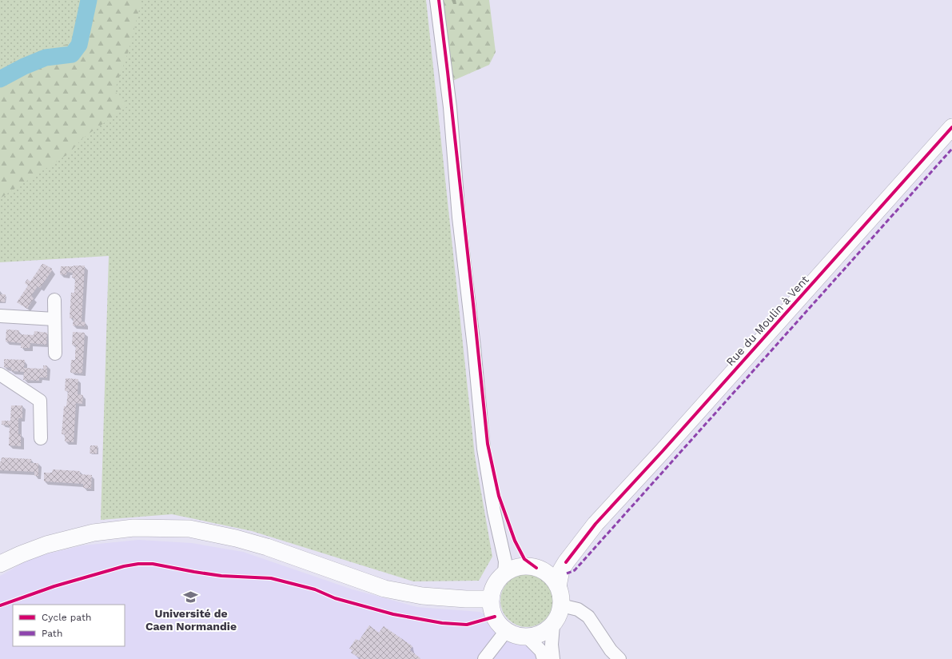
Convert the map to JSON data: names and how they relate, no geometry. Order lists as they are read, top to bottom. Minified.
{"streets":{"main road":["Rue du Moulin à Vent"]},"places":{"school or university":["Université de Caen Normandie"]},"legend":["Cycle path","Path"]}
